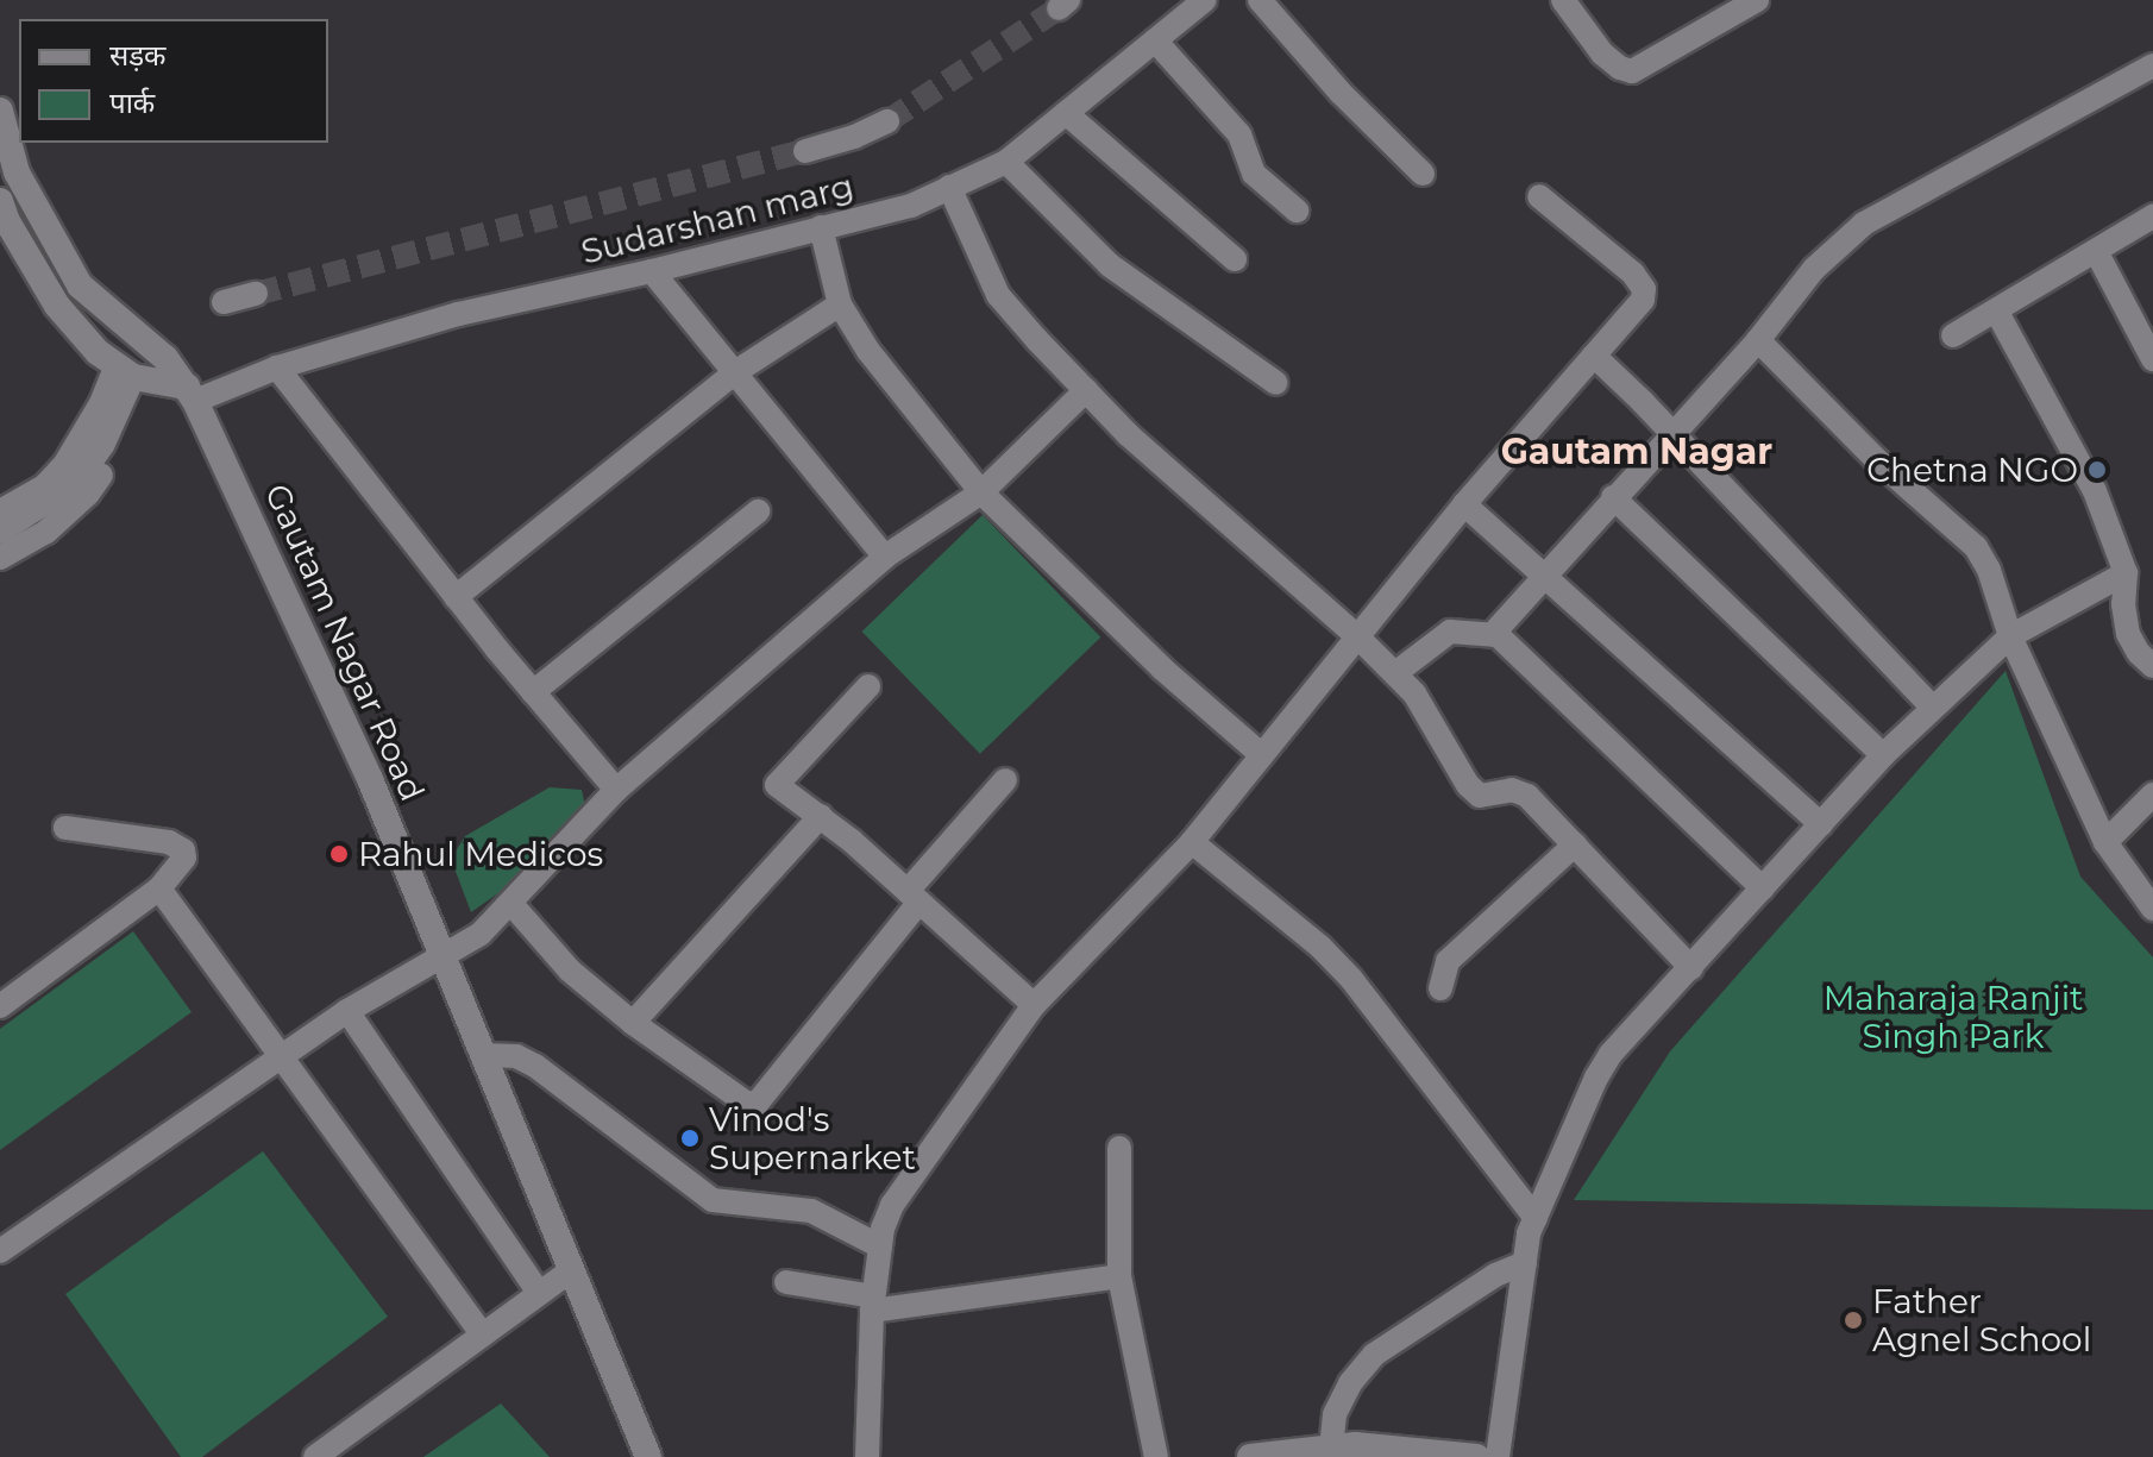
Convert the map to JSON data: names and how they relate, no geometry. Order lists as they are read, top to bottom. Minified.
{"streets":{"street":["Sudarshan marg","Gautam Nagar Road"]},"crossings":[["Sudarshan marg","Gautam Nagar Road"]],"districts":["Gautam Nagar"],"parks":["Maharaja Ranjit Singh Park"],"places":["Chetna NGO","Rahul Medicos","Vinod's Supernarket","Father Agnel School"],"legend":["सड़क","पार्क"]}
